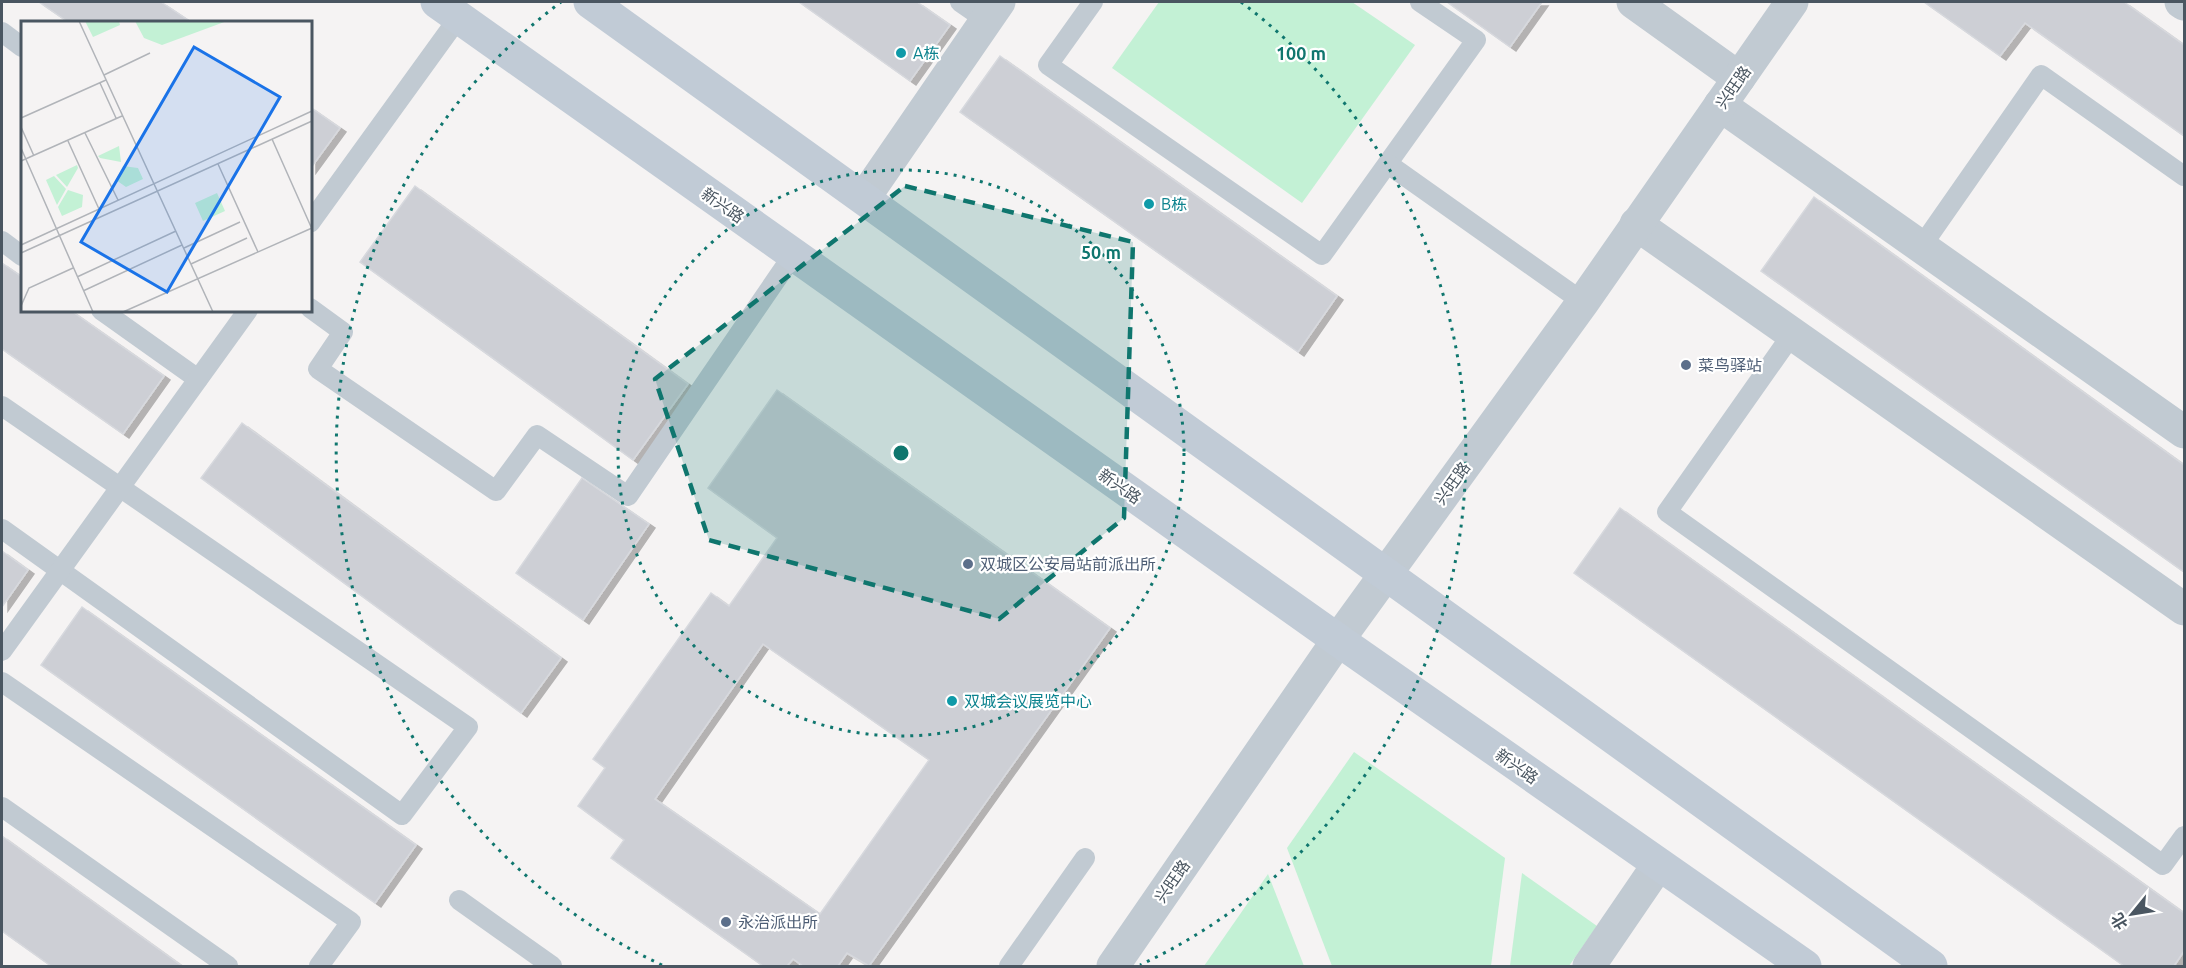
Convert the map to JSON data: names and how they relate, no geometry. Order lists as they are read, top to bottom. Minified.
{"streets":{"main road":["新兴路"],"street":["兴旺路"]},"crossings":[["兴旺路","新兴路"]],"places":["A栋","B栋","菜鸟驿站","双城区公安局站前派出所","双城会议展览中心","永治派出所"],"north":"bottom left","rings":["100 m","50 m"]}
